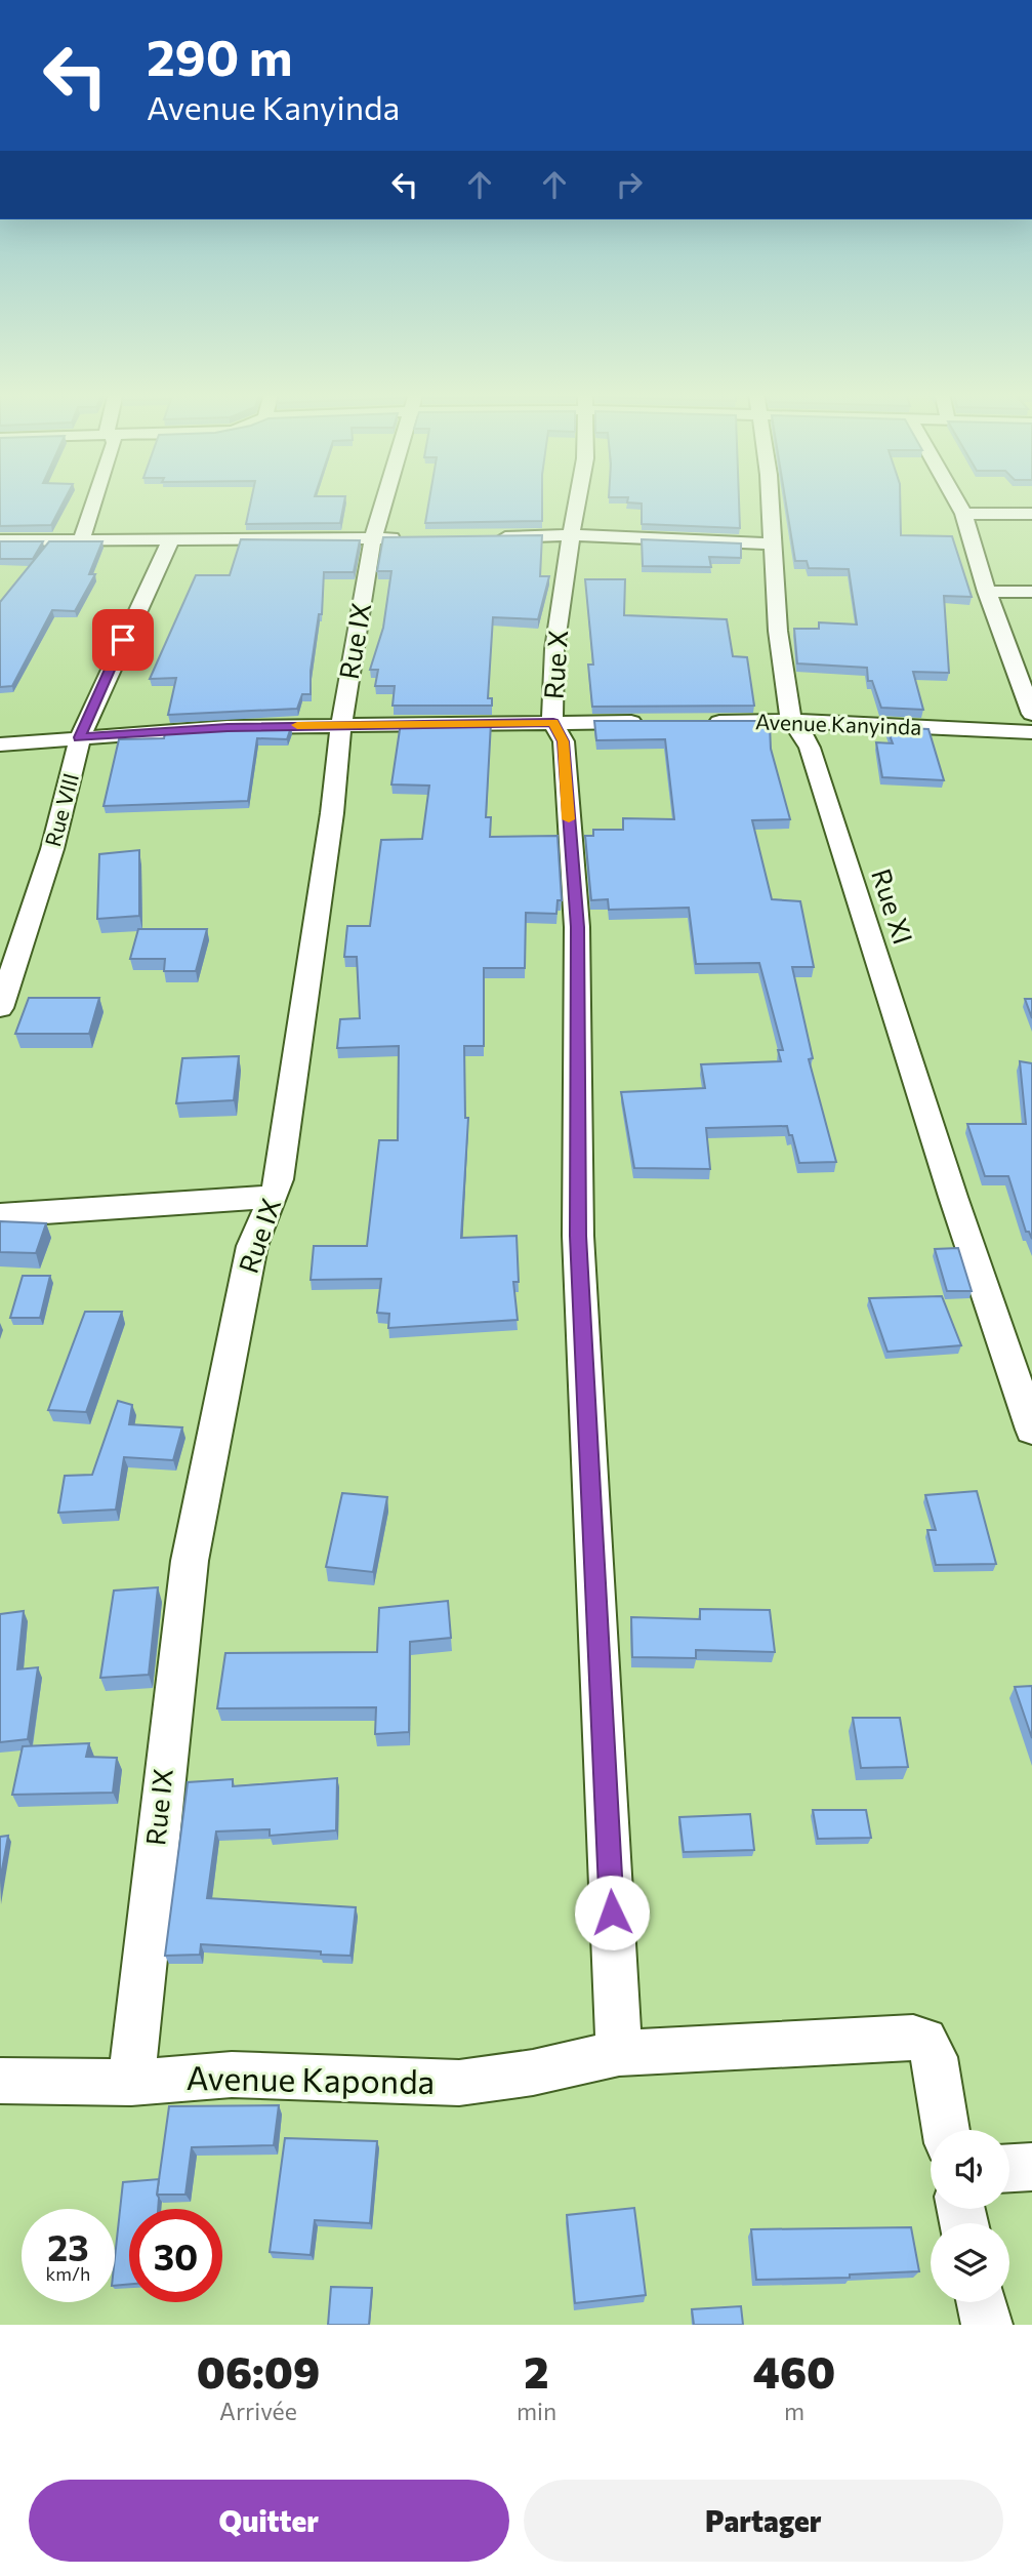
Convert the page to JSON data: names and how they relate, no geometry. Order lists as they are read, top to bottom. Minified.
{"streets":{"street":["Rue IX","Rue X","Avenue Kanyinda","Rue VIII","Rue XI","Avenue Kaponda"]},"crossings":[["Rue IX","Avenue Kaponda"],["Rue X","Avenue Kaponda"],["Avenue Kanyinda","Rue XI"]],"page":{"turn":["290 m","Avenue Kanyinda"],"speed":"23 km/h","limit":"30","eta":["06:09","Arrivée","2","min","460","m"],"buttons":["Quitter","Partager"]}}
